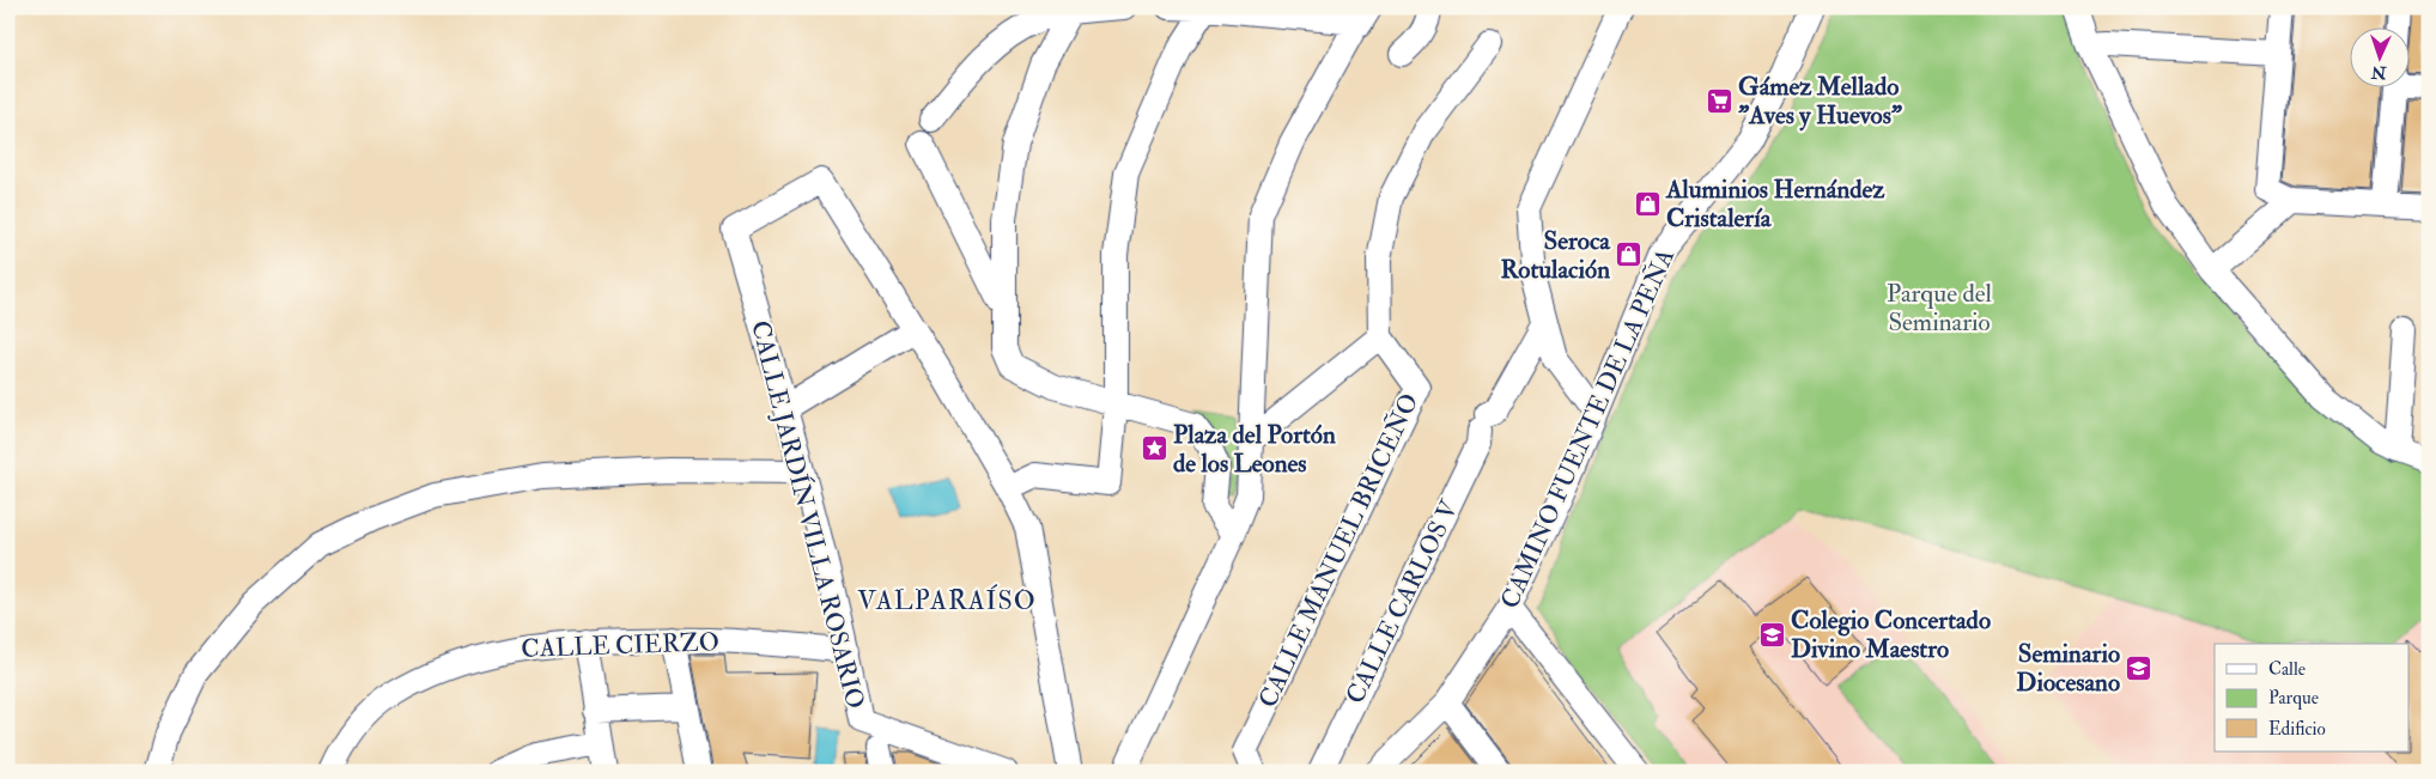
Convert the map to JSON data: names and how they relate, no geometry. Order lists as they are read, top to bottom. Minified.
{"streets":{"street":["CAMINO FUENTE DE LA PEÑA","CALLE JARDÍN VILLA ROSARIO","CALLE MANUEL BRICEÑO","CALLE CARLOS V","CALLE CIERZO"]},"crossings":[["CALLE JARDÍN VILLA ROSARIO","CALLE CIERZO"]],"districts":["VALPARAÍSO"],"parks":["Parque del Seminario"],"places":{"supermarket":["Gámez Mellado \"Aves y Huevos\""],"shop":["Aluminios Hernández Cristalería","Seroca Rotulación"],"place":["Plaza del Portón de los Leones"],"school or university":["Colegio Concertado Divino Maestro","Seminario Diocesano"]},"legend":["Calle","Parque","Edificio"],"north":"bottom"}
